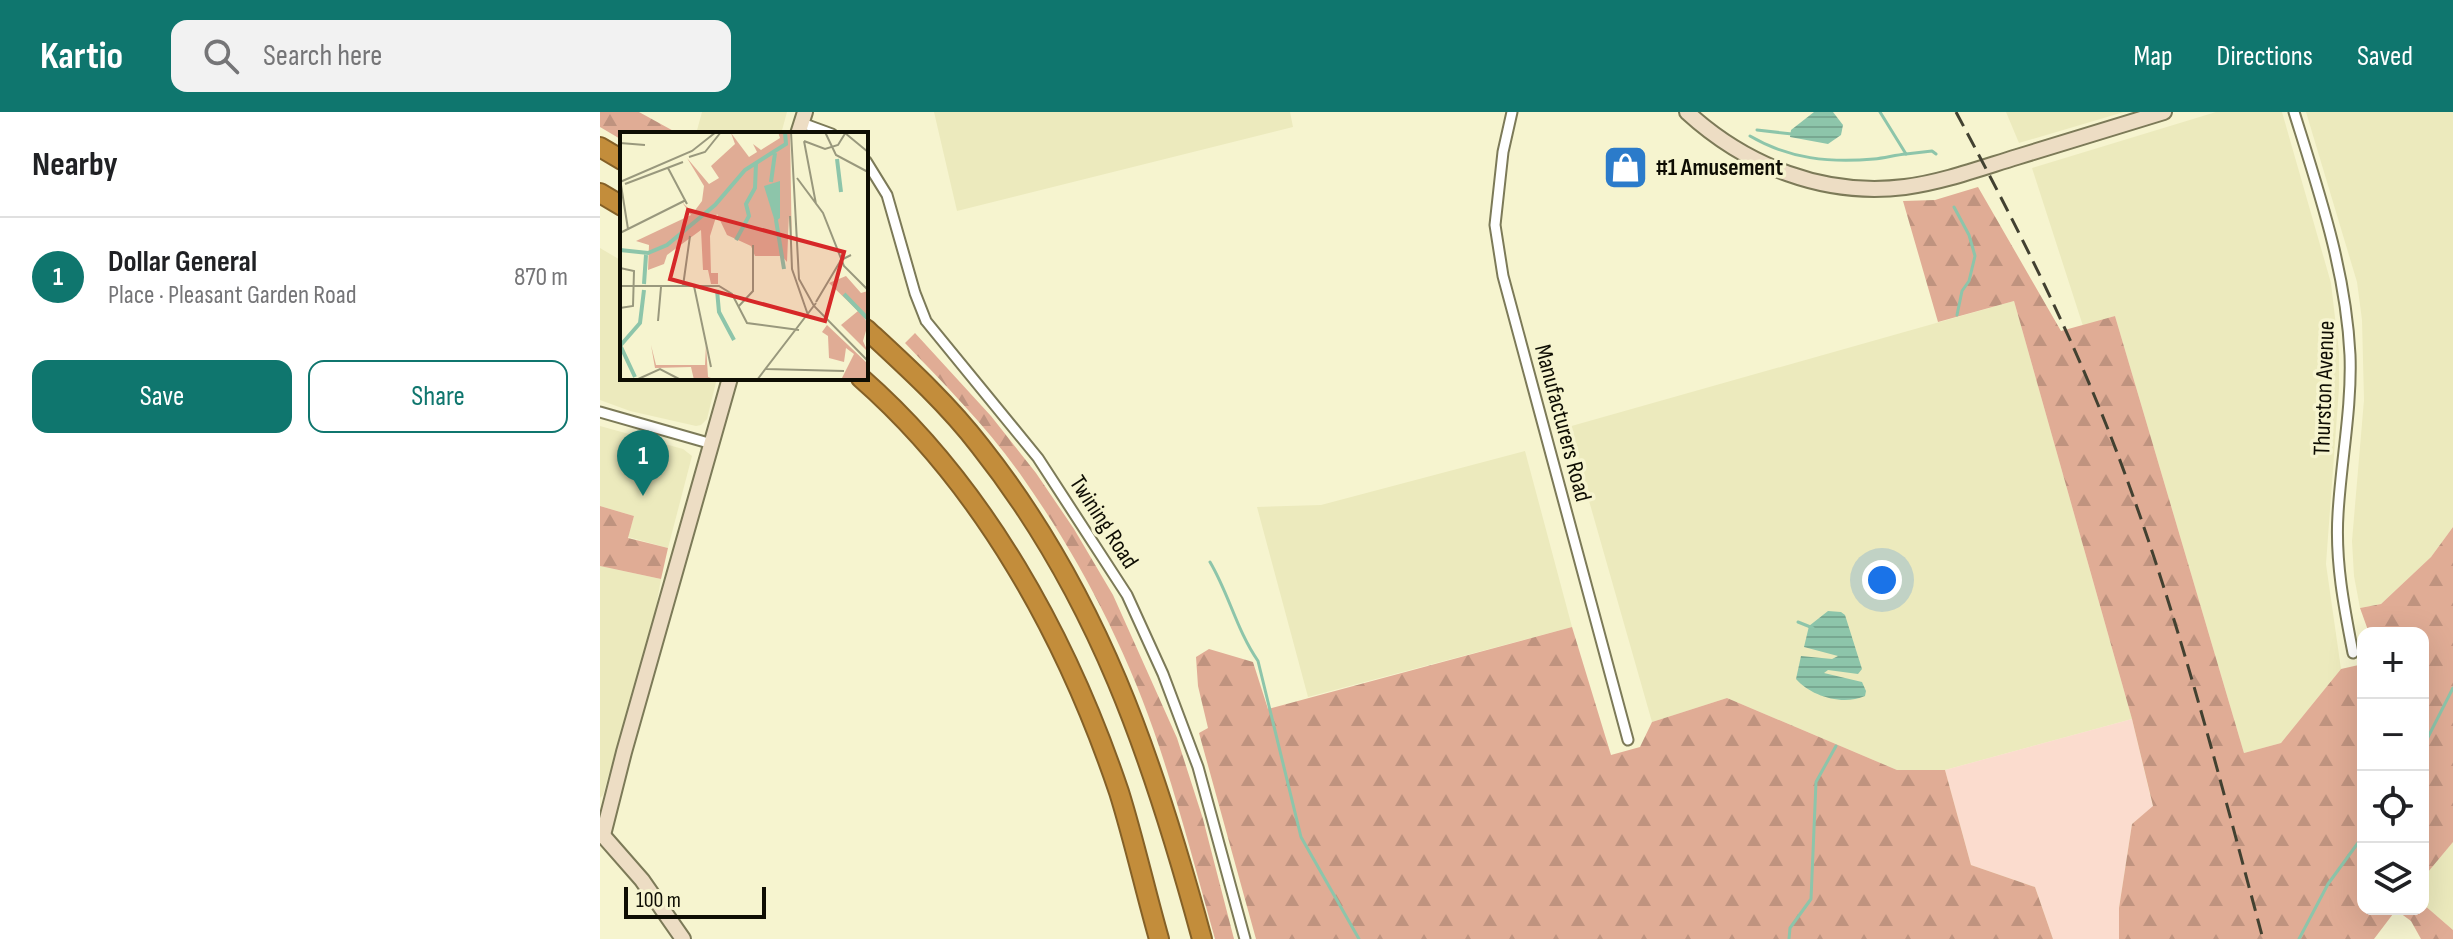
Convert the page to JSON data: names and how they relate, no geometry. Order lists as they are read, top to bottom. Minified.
{"streets":{"street":["Thurston Avenue","Manufacturers Road","Twining Road"]},"places":{"shop":["#1 Amusement"]},"scale_bar":"100 m","page":{"header":"Kartio","search":"Search here","nav":["Map","Directions","Saved"],"heading":"Nearby","list":[{"mark":"1","name":"Dollar General","note":"Place · Pleasant Garden Road","value":"870 m"}],"buttons":["Save","Share"],"pins":"1","map_buttons":["+","−"],"scale":"100 m"}}
